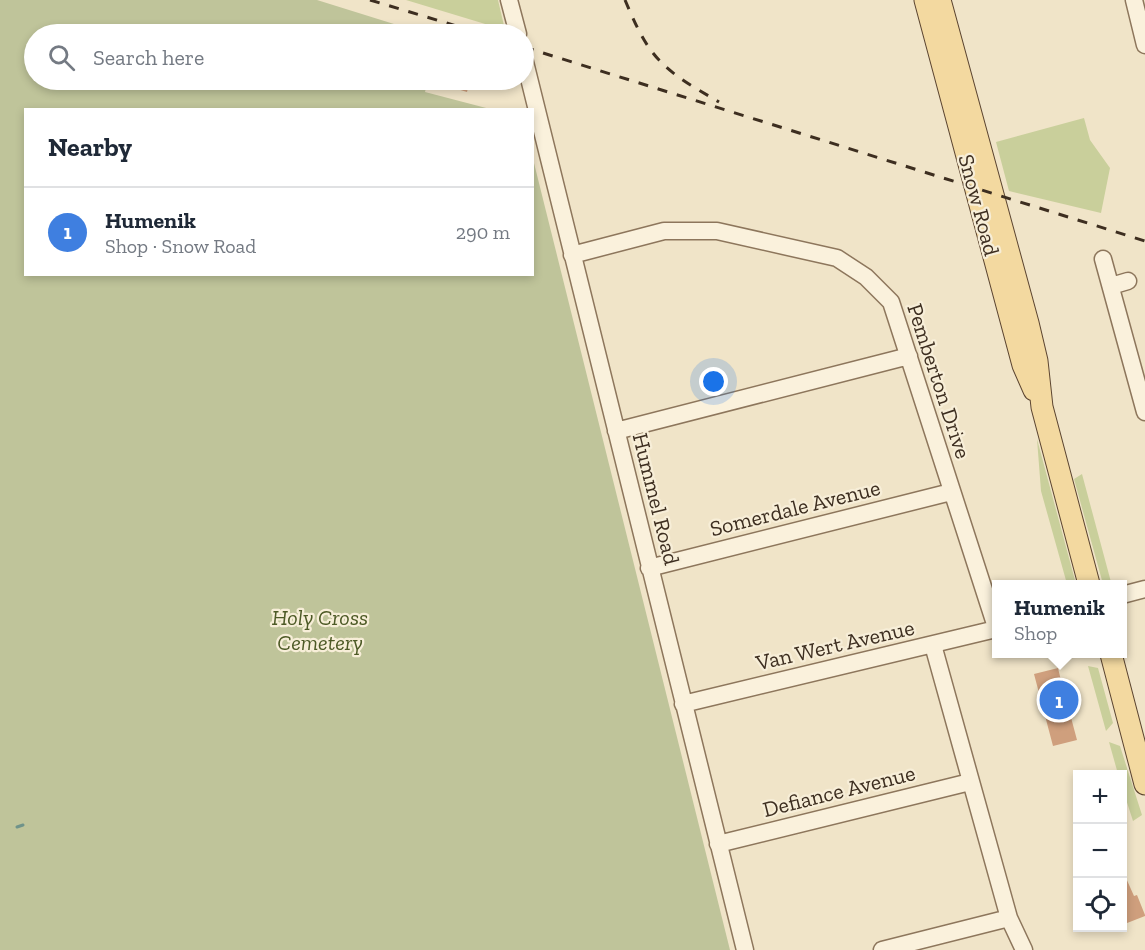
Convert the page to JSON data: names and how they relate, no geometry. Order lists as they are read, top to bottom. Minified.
{"streets":{"main road":["Snow Road"],"street":["Pemberton Drive","Hummel Road","Somerdale Avenue","Van Wert Avenue","Defiance Avenue"]},"crossings":[["Pemberton Drive","Hummel Road"],["Pemberton Drive","Somerdale Avenue"],["Hummel Road","Somerdale Avenue"],["Hummel Road","Van Wert Avenue"],["Hummel Road","Defiance Avenue"]],"parks":["Holy Cross Cemetery"],"page":{"search":"Search here","heading":"Nearby","list":[{"mark":"1","name":"Humenik","note":"Shop · Snow Road","value":"290 m"}],"popup":["Humenik","Shop"],"pins":"1","map_buttons":["+","−"]}}
